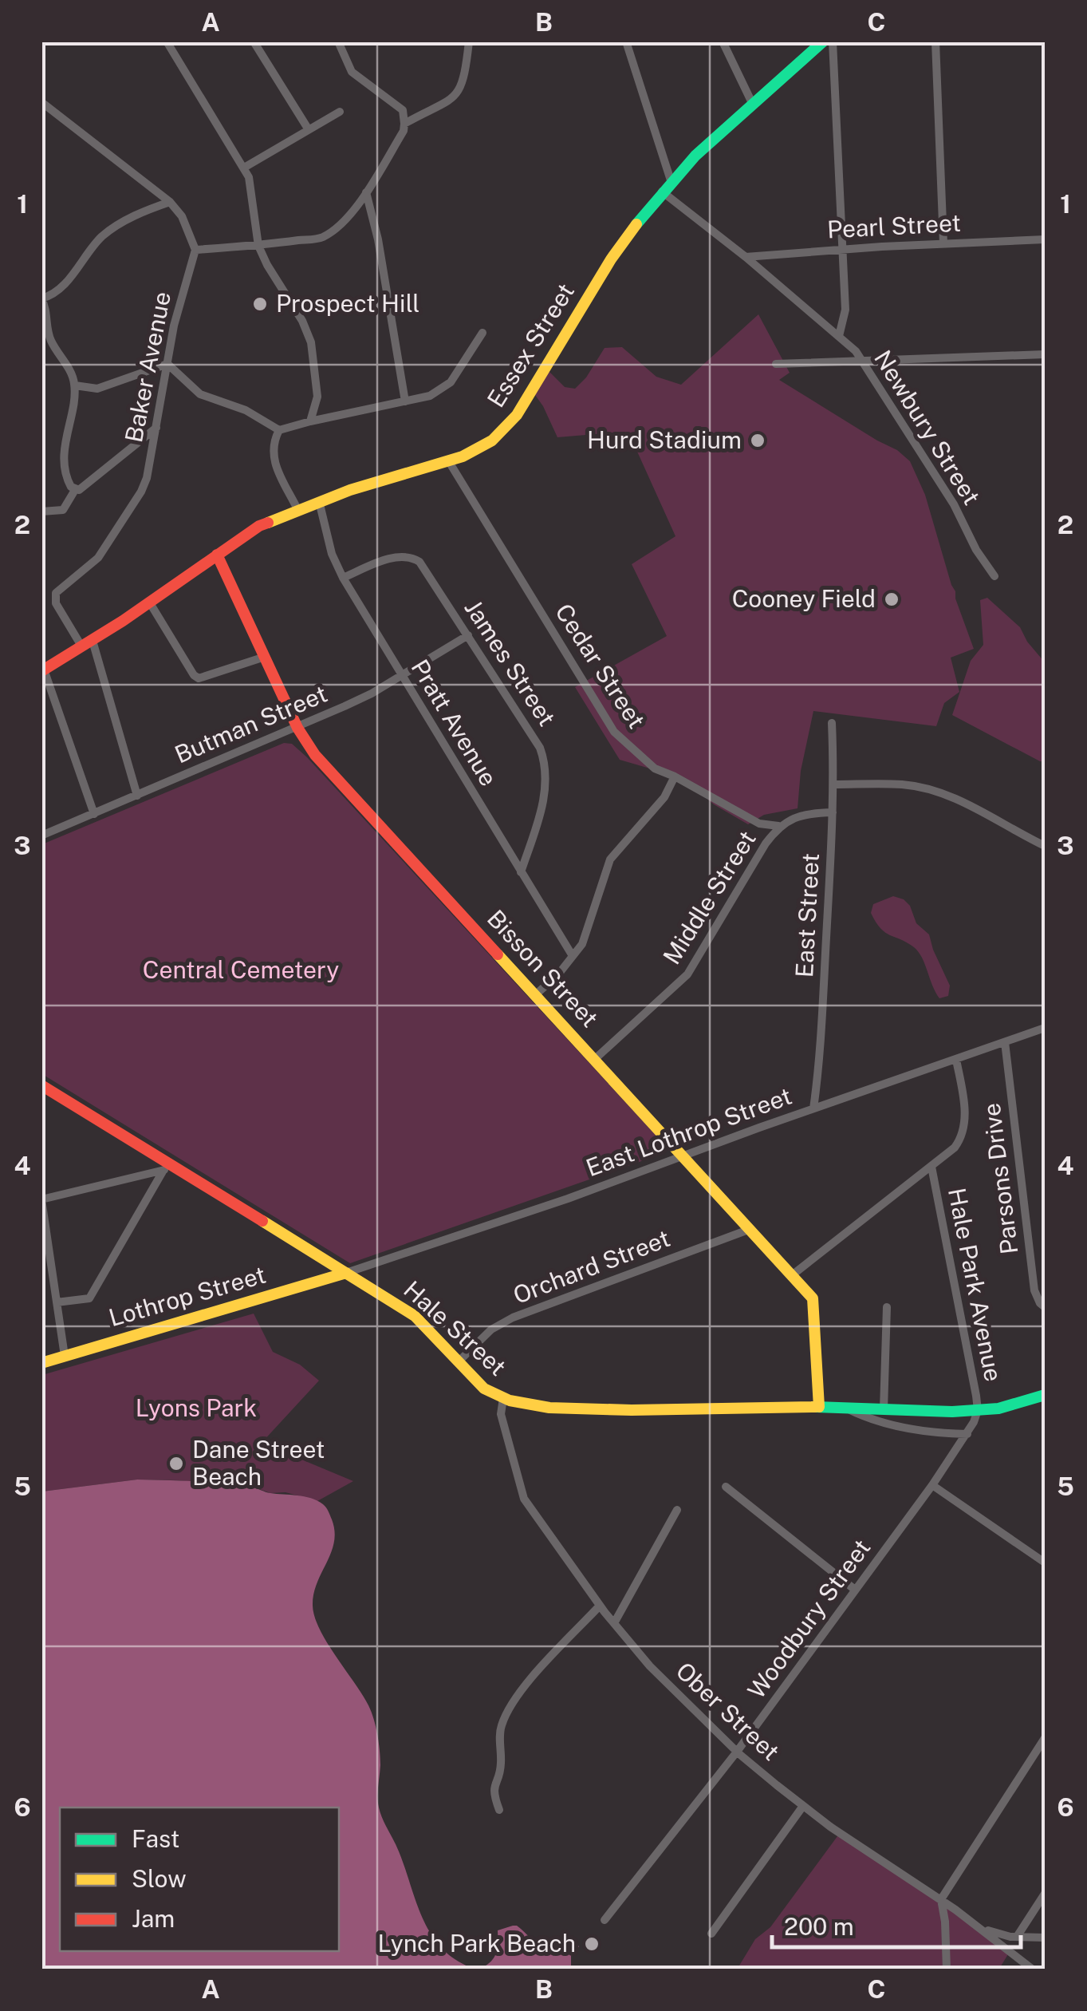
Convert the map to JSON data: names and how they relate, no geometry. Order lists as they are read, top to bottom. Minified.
{"streets":{"main road":["Essex Street","Bisson Street","Lothrop Street","Hale Street"],"street":["Pearl Street","Baker Avenue","Newbury Street","James Street","Cedar Street","Pratt Avenue","Butman Street","Middle Street","East Street","East Lothrop Street","Parsons Drive","Orchard Street","Hale Park Avenue","Woodbury Street","Ober Street"]},"crossings":[["Pearl Street","Newbury Street"],["Essex Street","Baker Avenue"],["Essex Street","Newbury Street"],["Essex Street","Cedar Street"],["Essex Street","Pratt Avenue"],["Essex Street","Bisson Street"],["James Street","Pratt Avenue"],["James Street","Butman Street"],["Cedar Street","Middle Street"],["Pratt Avenue","Butman Street"],["Butman Street","Bisson Street"],["Middle Street","East Street"],["Middle Street","Bisson Street"],["East Street","East Lothrop Street"],["Bisson Street","East Lothrop Street"],["Bisson Street","Orchard Street"],["Bisson Street","Hale Street"],["East Lothrop Street","Parsons Drive"],["East Lothrop Street","Lothrop Street"],["East Lothrop Street","Hale Street"],["Orchard Street","Hale Street"],["Hale Park Avenue","Hale Street"],["Hale Park Avenue","Woodbury Street"],["Lothrop Street","Hale Street"],["Hale Street","Woodbury Street"],["Hale Street","Ober Street"],["Woodbury Street","Ober Street"]],"parks":["Central Cemetery","Lyons Park"],"places":["Prospect Hill","Hurd Stadium","Cooney Field","Dane Street Beach","Lynch Park Beach"],"legend":["Fast","Slow","Jam"],"scale_bar":"200 m","grid":{"columns":["A","B","C"],"rows":["1","2","3","4","5","6"]}}
